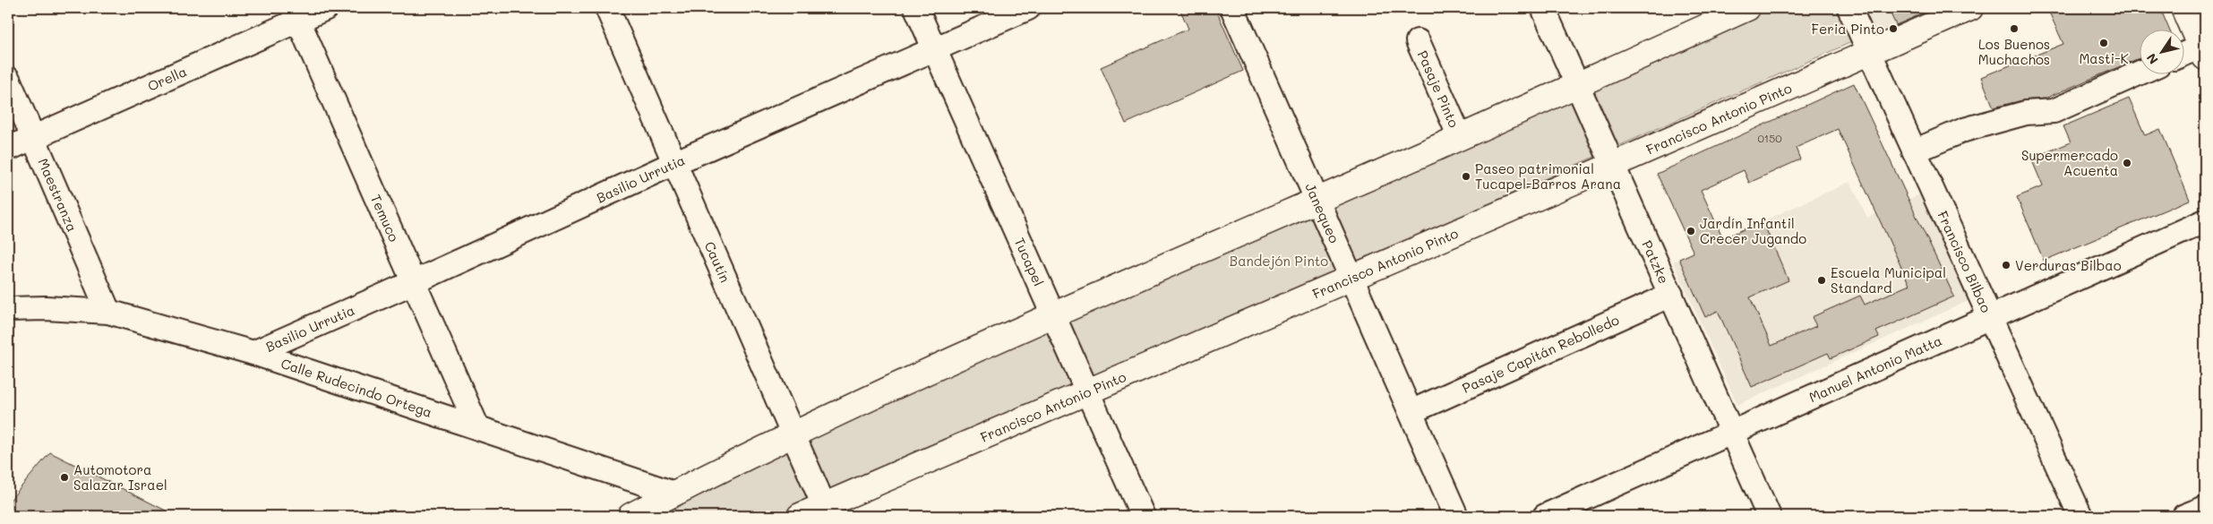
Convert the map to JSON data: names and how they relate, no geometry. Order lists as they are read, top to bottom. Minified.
{"streets":{"main road":["Francisco Antonio Pinto"],"street":["Orella","Pasaje Pinto","Basilio Urrutia","Maestranza","Janequeo","Temuco","Patzke","Cautín","Tucapel","Francisco Bilbao","Pasaje Capitán Rebolledo","Manuel Antonio Matta","Calle Rudecindo Ortega"]},"crossings":[["Orella","Maestranza"],["Orella","Temuco"],["Francisco Antonio Pinto","Janequeo"],["Francisco Antonio Pinto","Patzke"],["Francisco Antonio Pinto","Cautín"],["Francisco Antonio Pinto","Tucapel"],["Francisco Antonio Pinto","Francisco Bilbao"],["Basilio Urrutia","Temuco"],["Basilio Urrutia","Cautín"],["Basilio Urrutia","Tucapel"],["Basilio Urrutia","Calle Rudecindo Ortega"],["Maestranza","Calle Rudecindo Ortega"],["Janequeo","Pasaje Capitán Rebolledo"],["Temuco","Calle Rudecindo Ortega"],["Patzke","Pasaje Capitán Rebolledo"],["Patzke","Manuel Antonio Matta"],["Francisco Bilbao","Manuel Antonio Matta"]],"parks":["Bandejón Pinto"],"places":["Feria Pinto","Los Buenos Muchachos","Masti-K","Supermercado Acuenta","Paseo patrimonial Tucapel-Barros Arana","Jardín Infantil Crecer Jugando","Verduras Bilbao","Escuela Municipal Standard","Automotora Salazar Israel"],"house_numbers":["0150"],"north":"bottom left"}
